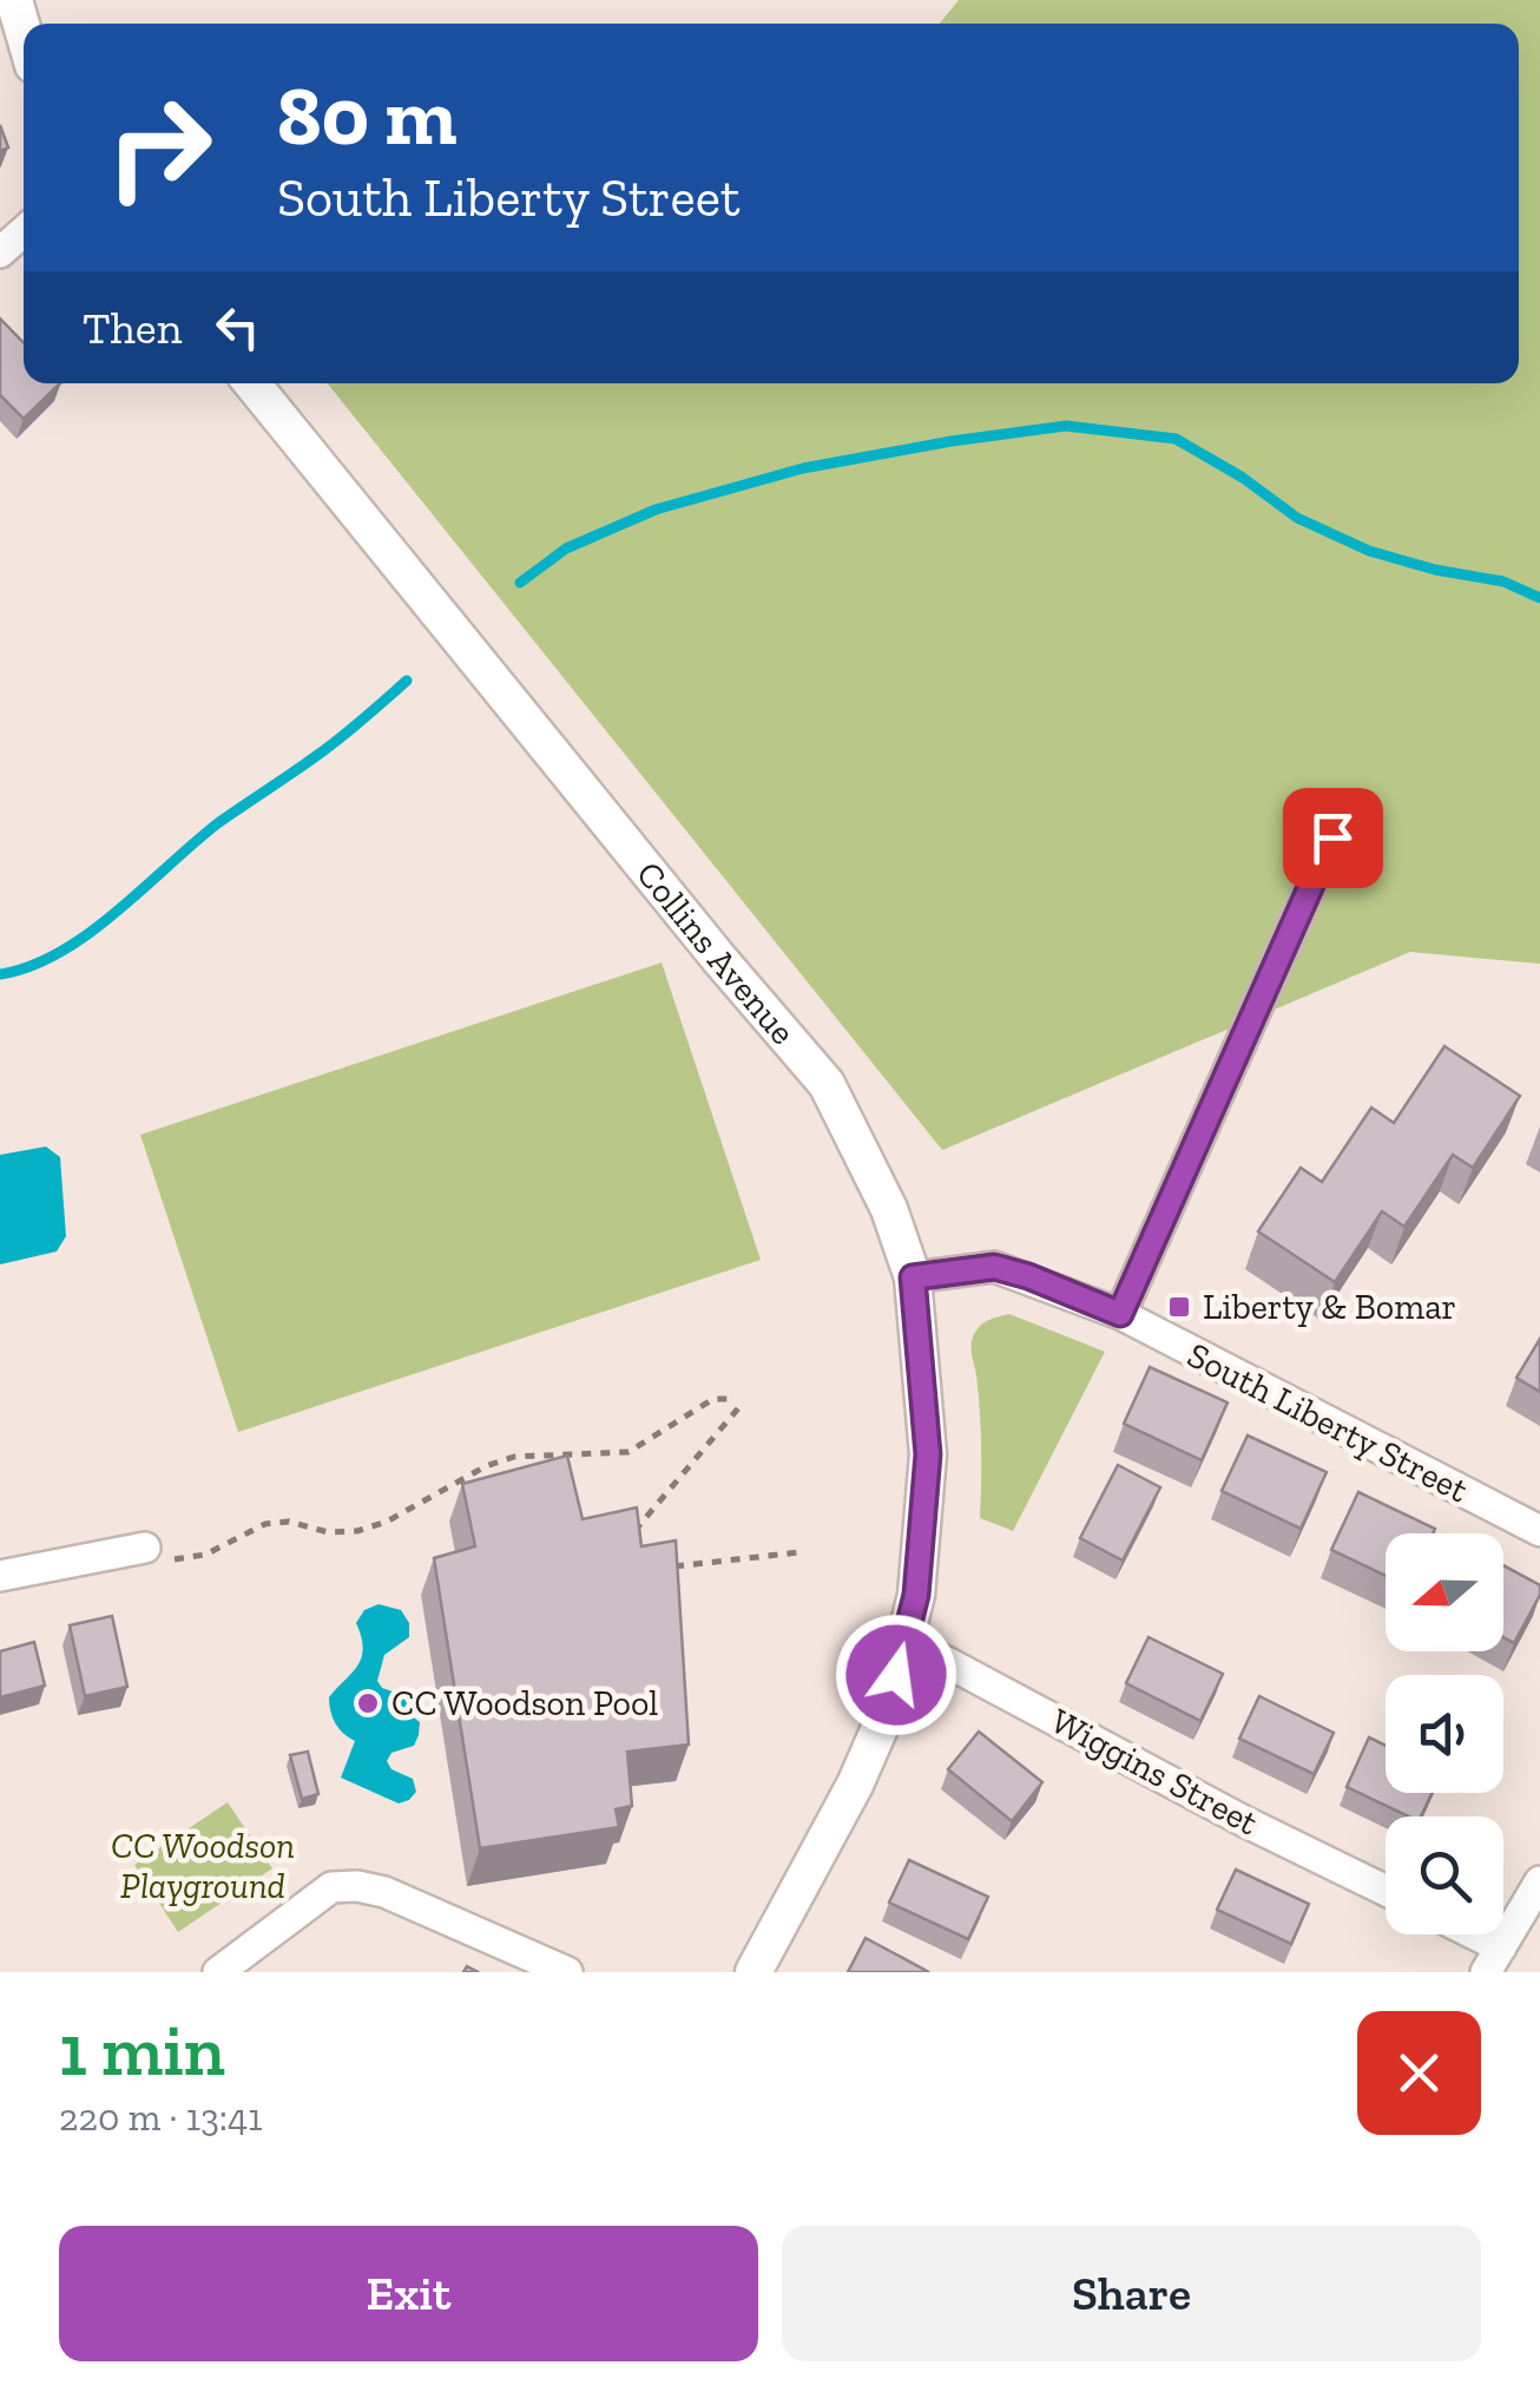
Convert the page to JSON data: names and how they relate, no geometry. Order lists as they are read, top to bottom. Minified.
{"streets":{"street":["Collins Avenue","South Liberty Street","Wiggins Street"]},"crossings":[["Collins Avenue","South Liberty Street"],["Collins Avenue","Wiggins Street"]],"parks":["CC Woodson Playground"],"places":{"transit":["Liberty & Bomar"],"other":["CC Woodson Pool"]},"north":"left","page":{"turn":["80 m","South Liberty Street"],"then":"Then","heading":["1 min","220 m · 13:41"],"buttons":["Exit","Share"]}}
